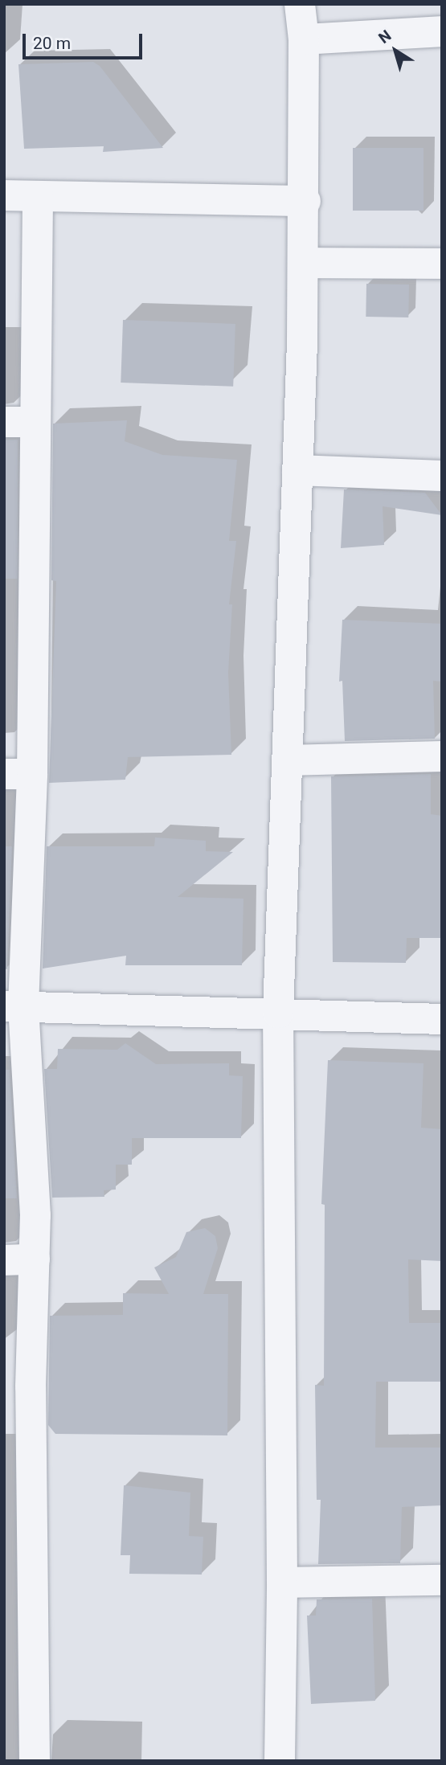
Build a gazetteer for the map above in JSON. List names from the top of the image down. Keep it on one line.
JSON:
{"scale_bar":"20 m","north":"top left"}
